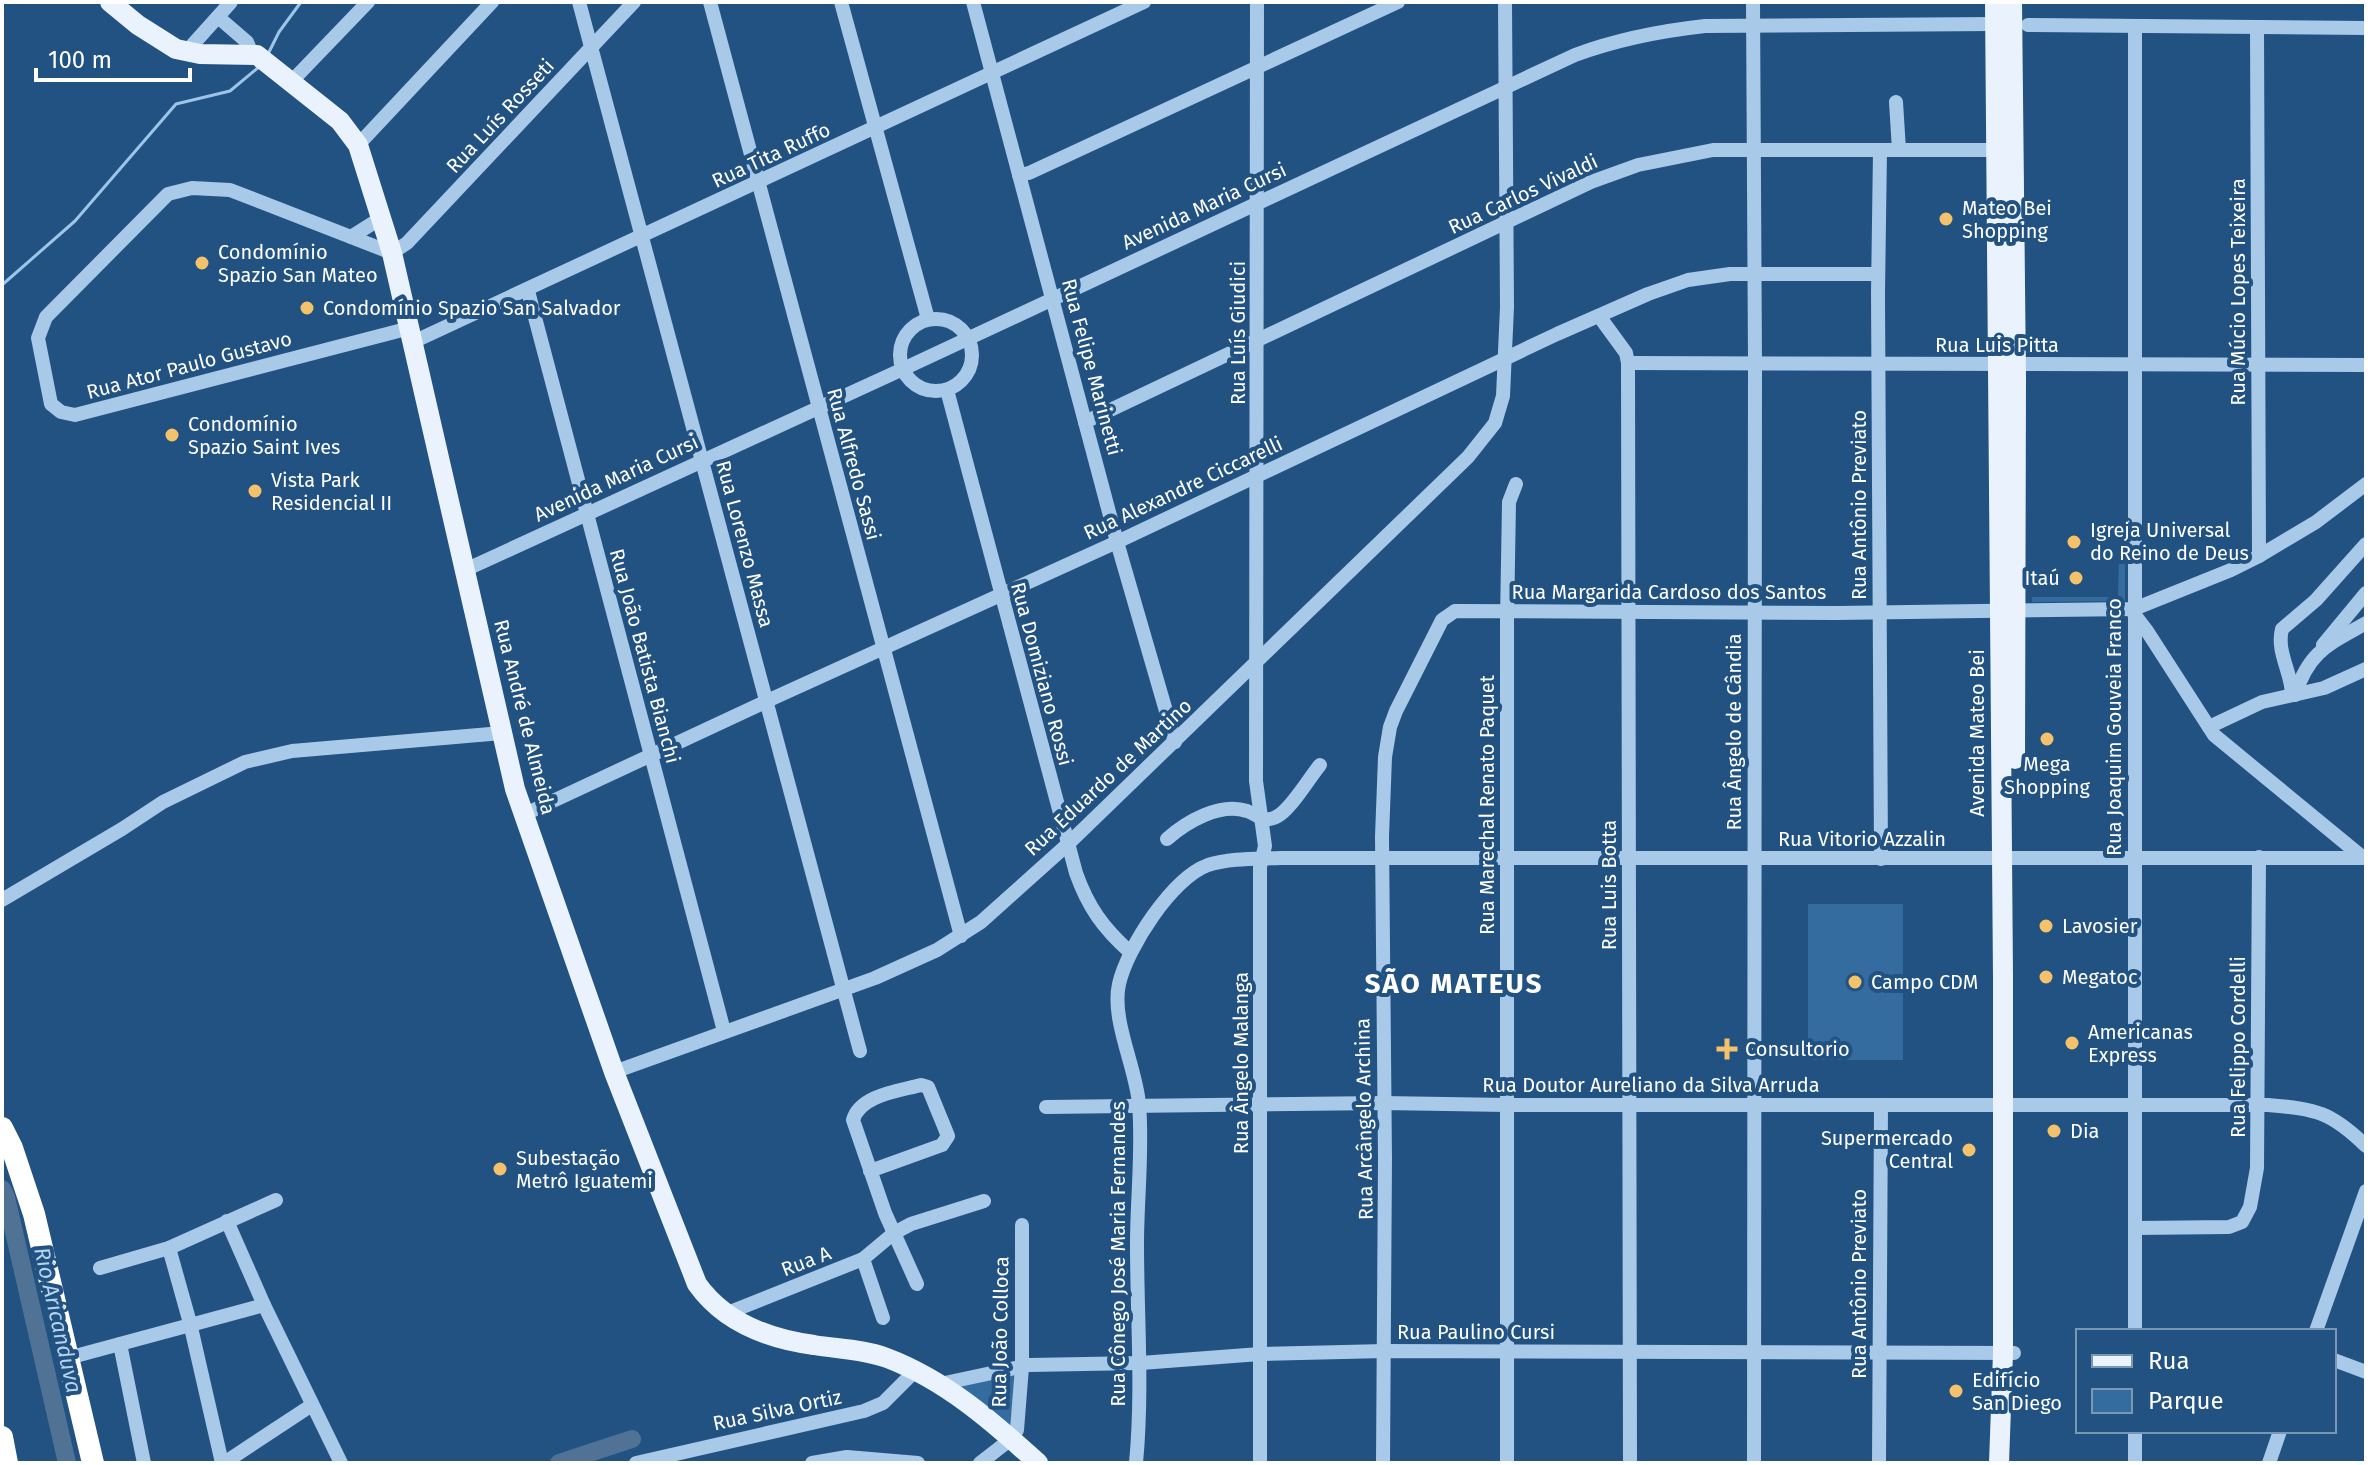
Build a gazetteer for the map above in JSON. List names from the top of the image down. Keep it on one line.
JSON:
{"streets":{"main road":["Rua André de Almeida","Avenida Mateo Bei"],"street":["Rua Luís Rosseti","Rua Tita Ruffo","Rua Carlos Vivaldi","Avenida Maria Cursi","Rua Múcio Lopes Teixeira","Rua Luís Giudici","Rua Luis Pitta","Rua Ator Paulo Gustavo","Rua Felipe Marinetti","Rua Alfredo Sassi","Rua Alexandre Ciccarelli","Rua Antônio Previato","Rua Lorenzo Massa","Rua Margarida Cardoso dos Santos","Rua João Batista Bianchi","Rua Domiziano Rossi","Rua Joaquim Gouveia Franco","Rua Ângelo de Cândia","Rua Eduardo de Martino","Rua Marechal Renato Paquet","Rua Vitorio Azzalin","Rua Luis Botta","Rua Felippo Cordelli","Rua Ângelo Malanga","Rua Doutor Aureliano da Silva Arruda","Rua Arcângelo Archina","Rua Cônego José Maria Fernandes","Rua A","Rua João Colloca","Rua Paulino Cursi","Rua Silva Ortiz"]},"crossings":[["Rua Luís Rosseti","Rua Ator Paulo Gustavo"],["Rua Luís Rosseti","Rua Lorenzo Massa"],["Rua Luís Rosseti","Rua André de Almeida"],["Rua Tita Ruffo","Rua Ator Paulo Gustavo"],["Rua Tita Ruffo","Rua Felipe Marinetti"],["Rua Tita Ruffo","Rua Alfredo Sassi"],["Rua Tita Ruffo","Rua Lorenzo Massa"],["Rua Tita Ruffo","Rua João Batista Bianchi"],["Rua Tita Ruffo","Rua André de Almeida"],["Rua Carlos Vivaldi","Rua Luís Giudici"],["Rua Carlos Vivaldi","Rua Felipe Marinetti"],["Rua Carlos Vivaldi","Rua Antônio Previato"],["Rua Carlos Vivaldi","Rua Ângelo de Cândia"],["Rua Carlos Vivaldi","Avenida Mateo Bei"],["Rua Carlos Vivaldi","Rua Eduardo de Martino"],["Avenida Maria Cursi","Rua Luís Giudici"],["Avenida Maria Cursi","Rua Felipe Marinetti"],["Avenida Maria Cursi","Rua Alfredo Sassi"],["Avenida Maria Cursi","Rua Lorenzo Massa"],["Avenida Maria Cursi","Rua João Batista Bianchi"],["Avenida Maria Cursi","Rua André de Almeida"],["Avenida Maria Cursi","Rua Ângelo de Cândia"],["Avenida Maria Cursi","Avenida Mateo Bei"],["Avenida Maria Cursi","Rua Eduardo de Martino"],["Rua Múcio Lopes Teixeira","Rua Luis Pitta"],["Rua Luís Giudici","Rua Alexandre Ciccarelli"],["Rua Luís Giudici","Rua Eduardo de Martino"],["Rua Luís Giudici","Rua Ângelo Malanga"],["Rua Luis Pitta","Rua Antônio Previato"],["Rua Luis Pitta","Rua Joaquim Gouveia Franco"],["Rua Luis Pitta","Rua Ângelo de Cândia"],["Rua Luis Pitta","Avenida Mateo Bei"],["Rua Luis Pitta","Rua Luis Botta"],["Rua Ator Paulo Gustavo","Rua André de Almeida"],["Rua Felipe Marinetti","Rua Alexandre Ciccarelli"],["Rua Felipe Marinetti","Rua Eduardo de Martino"],["Rua Alfredo Sassi","Rua Alexandre Ciccarelli"],["Rua Alfredo Sassi","Rua Eduardo de Martino"],["Rua Alexandre Ciccarelli","Rua Antônio Previato"],["Rua Alexandre Ciccarelli","Rua Lorenzo Massa"],["Rua Alexandre Ciccarelli","Rua João Batista Bianchi"],["Rua Alexandre Ciccarelli","Rua Domiziano Rossi"],["Rua Alexandre Ciccarelli","Rua André de Almeida"],["Rua Alexandre Ciccarelli","Rua Ângelo de Cândia"],["Rua Alexandre Ciccarelli","Rua Eduardo de Martino"],["Rua Alexandre Ciccarelli","Rua Luis Botta"],["Rua Antônio Previato","Rua Margarida Cardoso dos Santos"],["Rua Antônio Previato","Rua Vitorio Azzalin"],["Rua Antônio Previato","Rua Doutor Aureliano da Silva Arruda"],["Rua Antônio Previato","Rua Paulino Cursi"],["Rua Lorenzo Massa","Rua Eduardo de Martino"],["Rua Margarida Cardoso dos Santos","Rua Joaquim Gouveia Franco"],["Rua Margarida Cardoso dos Santos","Rua Ângelo de Cândia"],["Rua Margarida Cardoso dos Santos","Avenida Mateo Bei"],["Rua Margarida Cardoso dos Santos","Rua Marechal Renato Paquet"],["Rua Margarida Cardoso dos Santos","Rua Luis Botta"],["Rua Margarida Cardoso dos Santos","Rua Arcângelo Archina"],["Rua João Batista Bianchi","Rua Eduardo de Martino"],["Rua Domiziano Rossi","Rua Eduardo de Martino"],["Rua Domiziano Rossi","Rua Cônego José Maria Fernandes"],["Rua André de Almeida","Rua Eduardo de Martino"],["Rua André de Almeida","Rua A"],["Rua André de Almeida","Rua João Colloca"],["Rua André de Almeida","Rua Paulino Cursi"],["Rua André de Almeida","Rua Silva Ortiz"],["Rua Joaquim Gouveia Franco","Rua Vitorio Azzalin"],["Rua Joaquim Gouveia Franco","Rua Felippo Cordelli"],["Rua Joaquim Gouveia Franco","Rua Doutor Aureliano da Silva Arruda"],["Rua Ângelo de Cândia","Rua Vitorio Azzalin"],["Rua Ângelo de Cândia","Rua Doutor Aureliano da Silva Arruda"],["Rua Ângelo de Cândia","Rua Paulino Cursi"],["Avenida Mateo Bei","Rua Vitorio Azzalin"],["Avenida Mateo Bei","Rua Doutor Aureliano da Silva Arruda"],["Avenida Mateo Bei","Rua Paulino Cursi"],["Rua Eduardo de Martino","Rua Ângelo Malanga"],["Rua Marechal Renato Paquet","Rua Vitorio Azzalin"],["Rua Marechal Renato Paquet","Rua Doutor Aureliano da Silva Arruda"],["Rua Marechal Renato Paquet","Rua Paulino Cursi"],["Rua Vitorio Azzalin","Rua Luis Botta"],["Rua Vitorio Azzalin","Rua Felippo Cordelli"],["Rua Vitorio Azzalin","Rua Ângelo Malanga"],["Rua Vitorio Azzalin","Rua Arcângelo Archina"],["Rua Vitorio Azzalin","Rua Cônego José Maria Fernandes"],["Rua Luis Botta","Rua Doutor Aureliano da Silva Arruda"],["Rua Luis Botta","Rua Paulino Cursi"],["Rua Felippo Cordelli","Rua Doutor Aureliano da Silva Arruda"],["Rua Ângelo Malanga","Rua Doutor Aureliano da Silva Arruda"],["Rua Ângelo Malanga","Rua Cônego José Maria Fernandes"],["Rua Ângelo Malanga","Rua Paulino Cursi"],["Rua Doutor Aureliano da Silva Arruda","Rua Arcângelo Archina"],["Rua Doutor Aureliano da Silva Arruda","Rua Cônego José Maria Fernandes"],["Rua Arcângelo Archina","Rua Paulino Cursi"],["Rua Cônego José Maria Fernandes","Rua Paulino Cursi"],["Rua João Colloca","Rua Paulino Cursi"]],"districts":["SÃO MATEUS"],"water":["Rio Aricanduva"],"places":{"other":["Mateo Bei Shopping","Condomínio Spazio San Mateo","Condomínio Spazio San Salvador","Condomínio Spazio Saint Ives","Vista Park Residencial II","Igreja Universal do Reino de Deus","Itaú","Mega Shopping","Lavosier","Megatoc","Campo CDM","Americanas Express","Dia","Supermercado Central","Subestação Metrô Iguatemi","Edifício San Diego"],"health":["Consultorio"]},"legend":["Rua","Parque"],"scale_bar":"100 m"}
